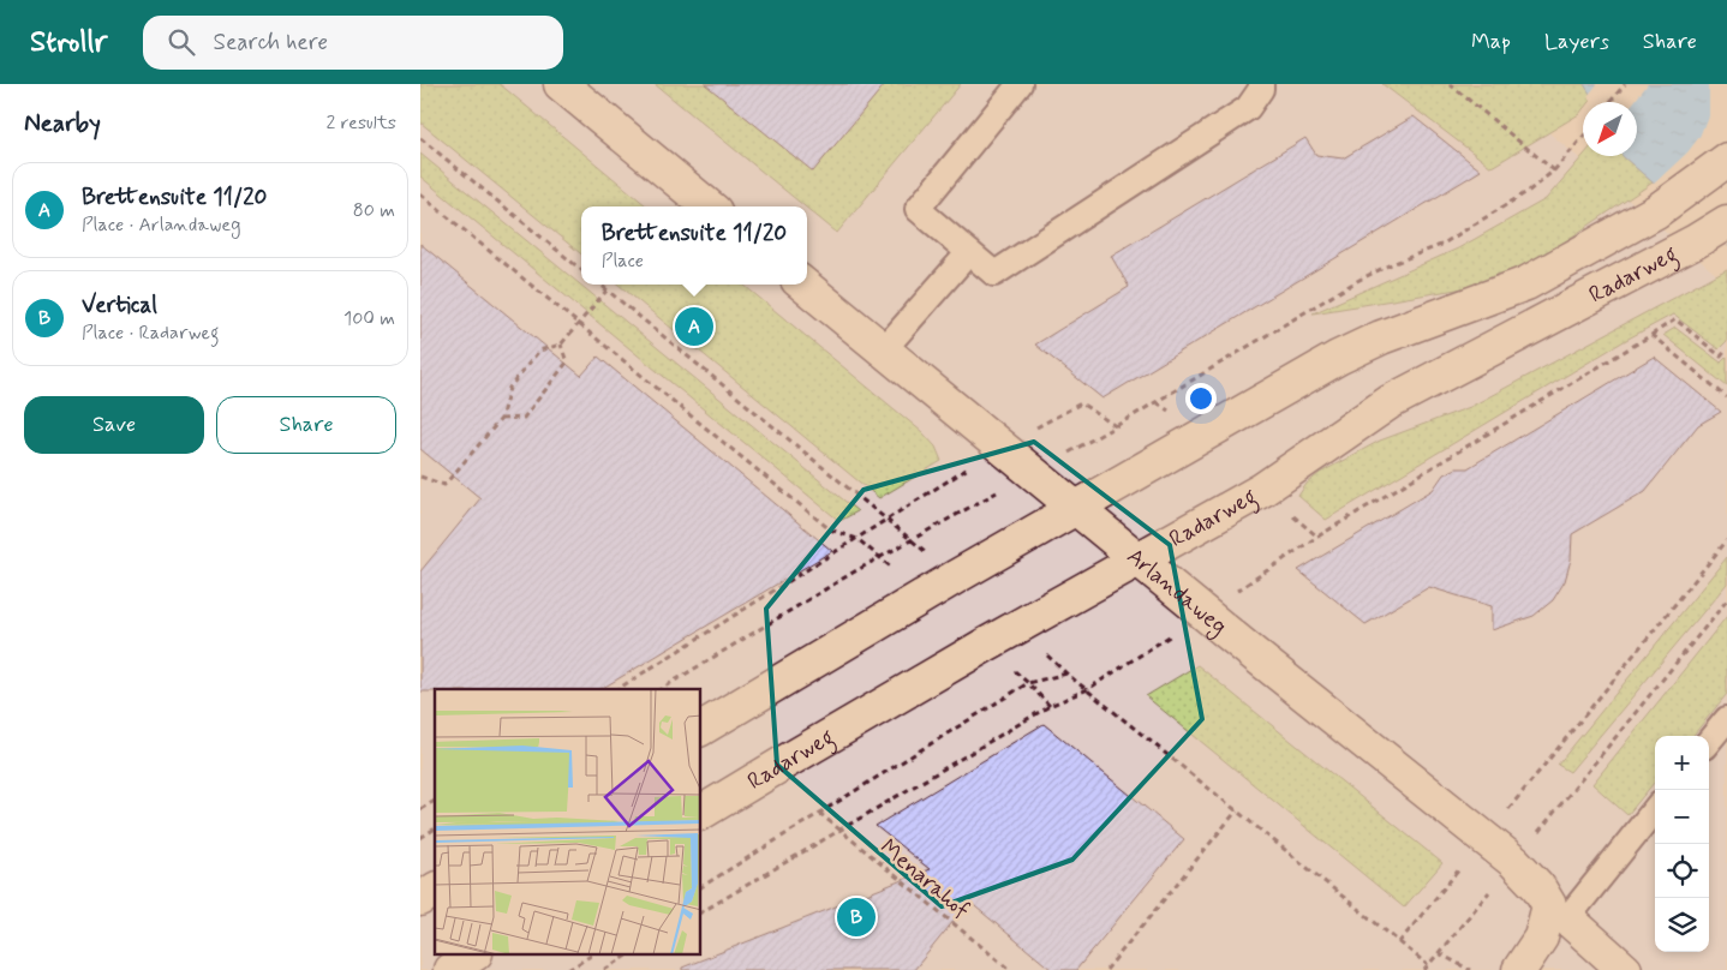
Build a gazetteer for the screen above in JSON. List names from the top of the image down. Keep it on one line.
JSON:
{"streets":{"street":["Radarweg","Arlandaweg"],"path":["Menarahof"]},"crossings":[["Radarweg","Arlandaweg"]],"north":"bottom left","page":{"header":"Strollr","search":"Search here","nav":["Map","Layers","Share"],"heading":["Nearby","2 results"],"list":[{"mark":"A","name":"Brettensuite 11/20","note":"Place · Arlandaweg","value":"80 m"},{"mark":"B","name":"Vertical","note":"Place · Radarweg","value":"100 m"}],"popup":["Brettensuite 11/20","Place"],"pins":["A","B"],"buttons":["Save","Share"],"map_buttons":["+","−"]}}
